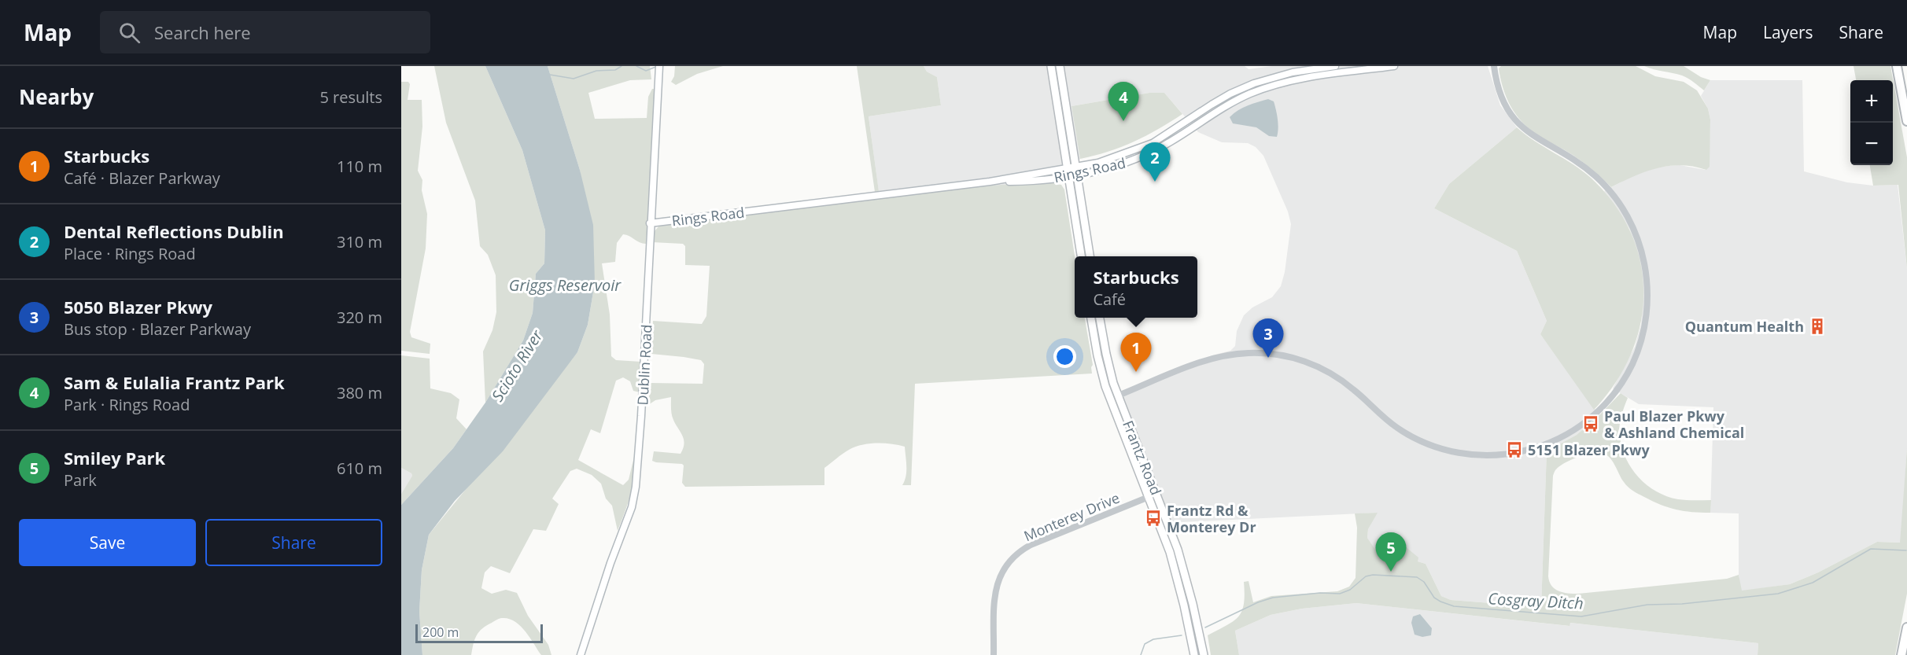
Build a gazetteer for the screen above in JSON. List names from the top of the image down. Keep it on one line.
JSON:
{"streets":{"main road":["Rings Road","Dublin Road","Frantz Road"],"street":["Monterey Drive"]},"crossings":[["Rings Road","Dublin Road"],["Frantz Road","Monterey Drive"]],"water":["Griggs Reservoir","Scioto River","Cosgray Ditch"],"places":{"building":["Quantum Health"],"bus stop":["Paul Blazer Pkwy & Ashland Chemical","5151 Blazer Pkwy","Frantz Rd & Monterey Dr"]},"scale_bar":"200 m","page":{"header":"Map","search":"Search here","nav":["Map","Layers","Share"],"heading":["Nearby","5 results"],"map_buttons":["+","−"],"pins":["4","2","3","1","5"],"list":[{"mark":"1","name":"Starbucks","note":"Café · Blazer Parkway","value":"110 m"},{"mark":"2","name":"Dental Reflections Dublin","note":"Place · Rings Road","value":"310 m"},{"mark":"3","name":"5050 Blazer Pkwy","note":"Bus stop · Blazer Parkway","value":"320 m"},{"mark":"4","name":"Sam & Eulalia Frantz Park","note":"Park · Rings Road","value":"380 m"},{"mark":"5","name":"Smiley Park","note":"Park","value":"610 m"}],"popup":["Starbucks","Café"],"buttons":["Save","Share"],"scale":"200 m"}}
